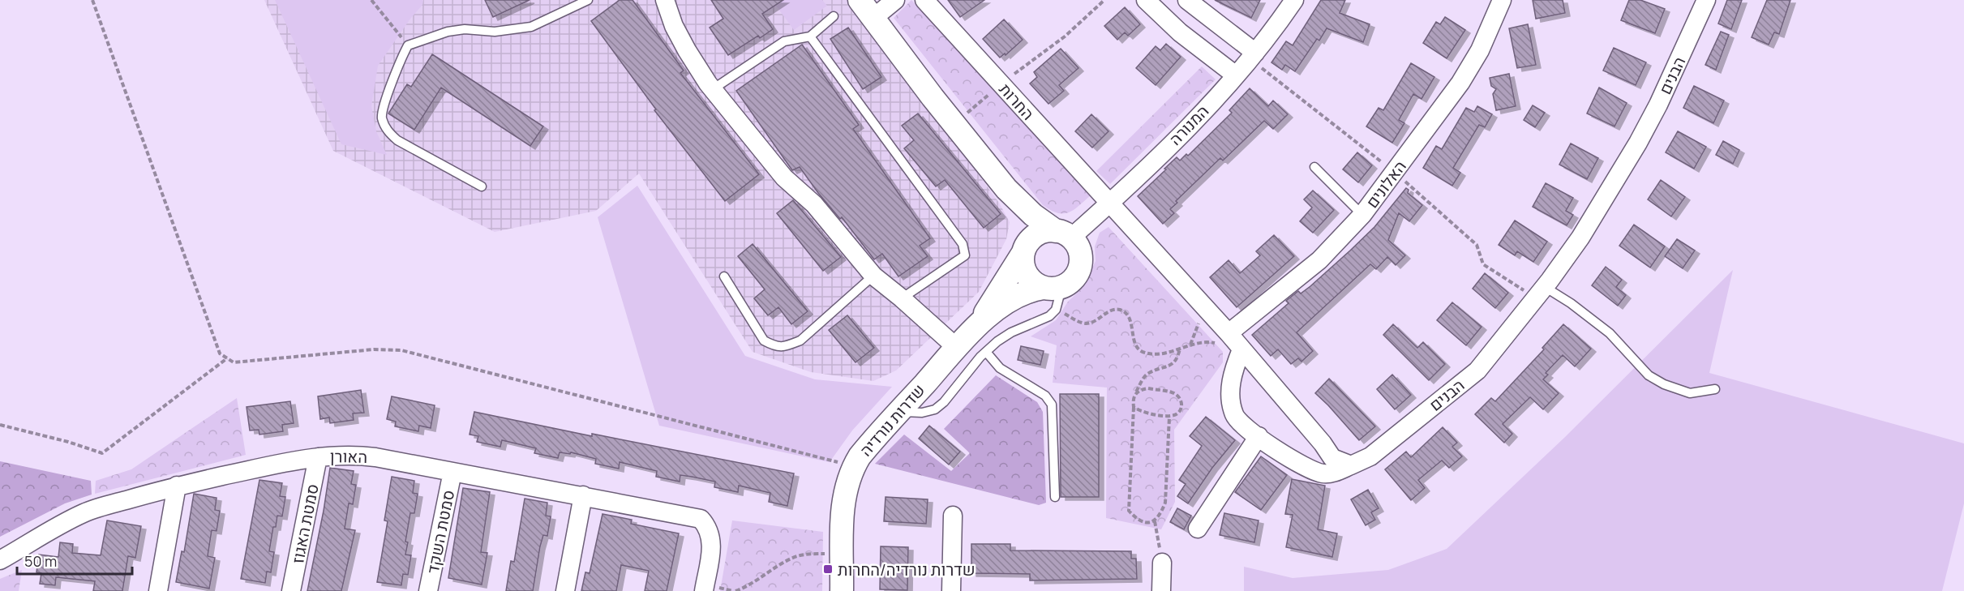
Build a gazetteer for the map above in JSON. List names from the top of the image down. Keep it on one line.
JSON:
{"streets":{"street":["הבנים","החרות","המנורה","האלונים","שדרות נורדיה","האורן","סמטת האגוז","סמטת השקד"]},"crossings":[["החרות","המנורה"],["המנורה","שדרות נורדיה"],["האורן","סמטת האגוז"],["האורן","סמטת השקד"]],"places":{"transit":["שדרות נורדיה/החרות"]},"scale_bar":"50 m"}
